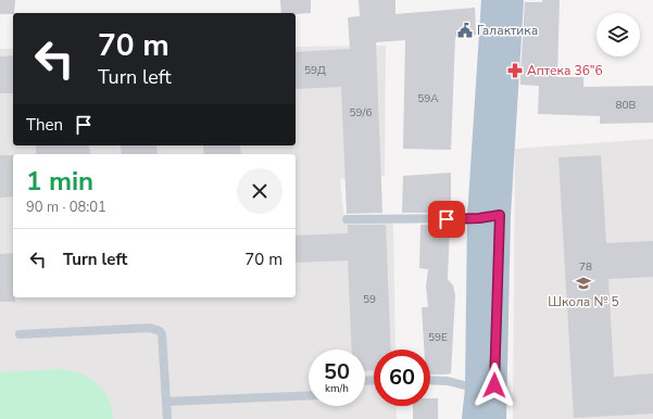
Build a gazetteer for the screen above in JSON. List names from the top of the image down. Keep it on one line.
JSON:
{"places":{"public building":["Галактика"],"pharmacy":["Аптека 36\"6"],"school or university":["Школа № 5"]},"house_numbers":["59Д","59А","80В","59/6","78","59","59Е"],"page":{"turn":["70 m","Turn left"],"then":"Then","heading":["1 min","90 m · 08:01"],"list":[{"name":"Turn left","value":"70 m"}],"speed":"50 km/h","limit":"60"}}
